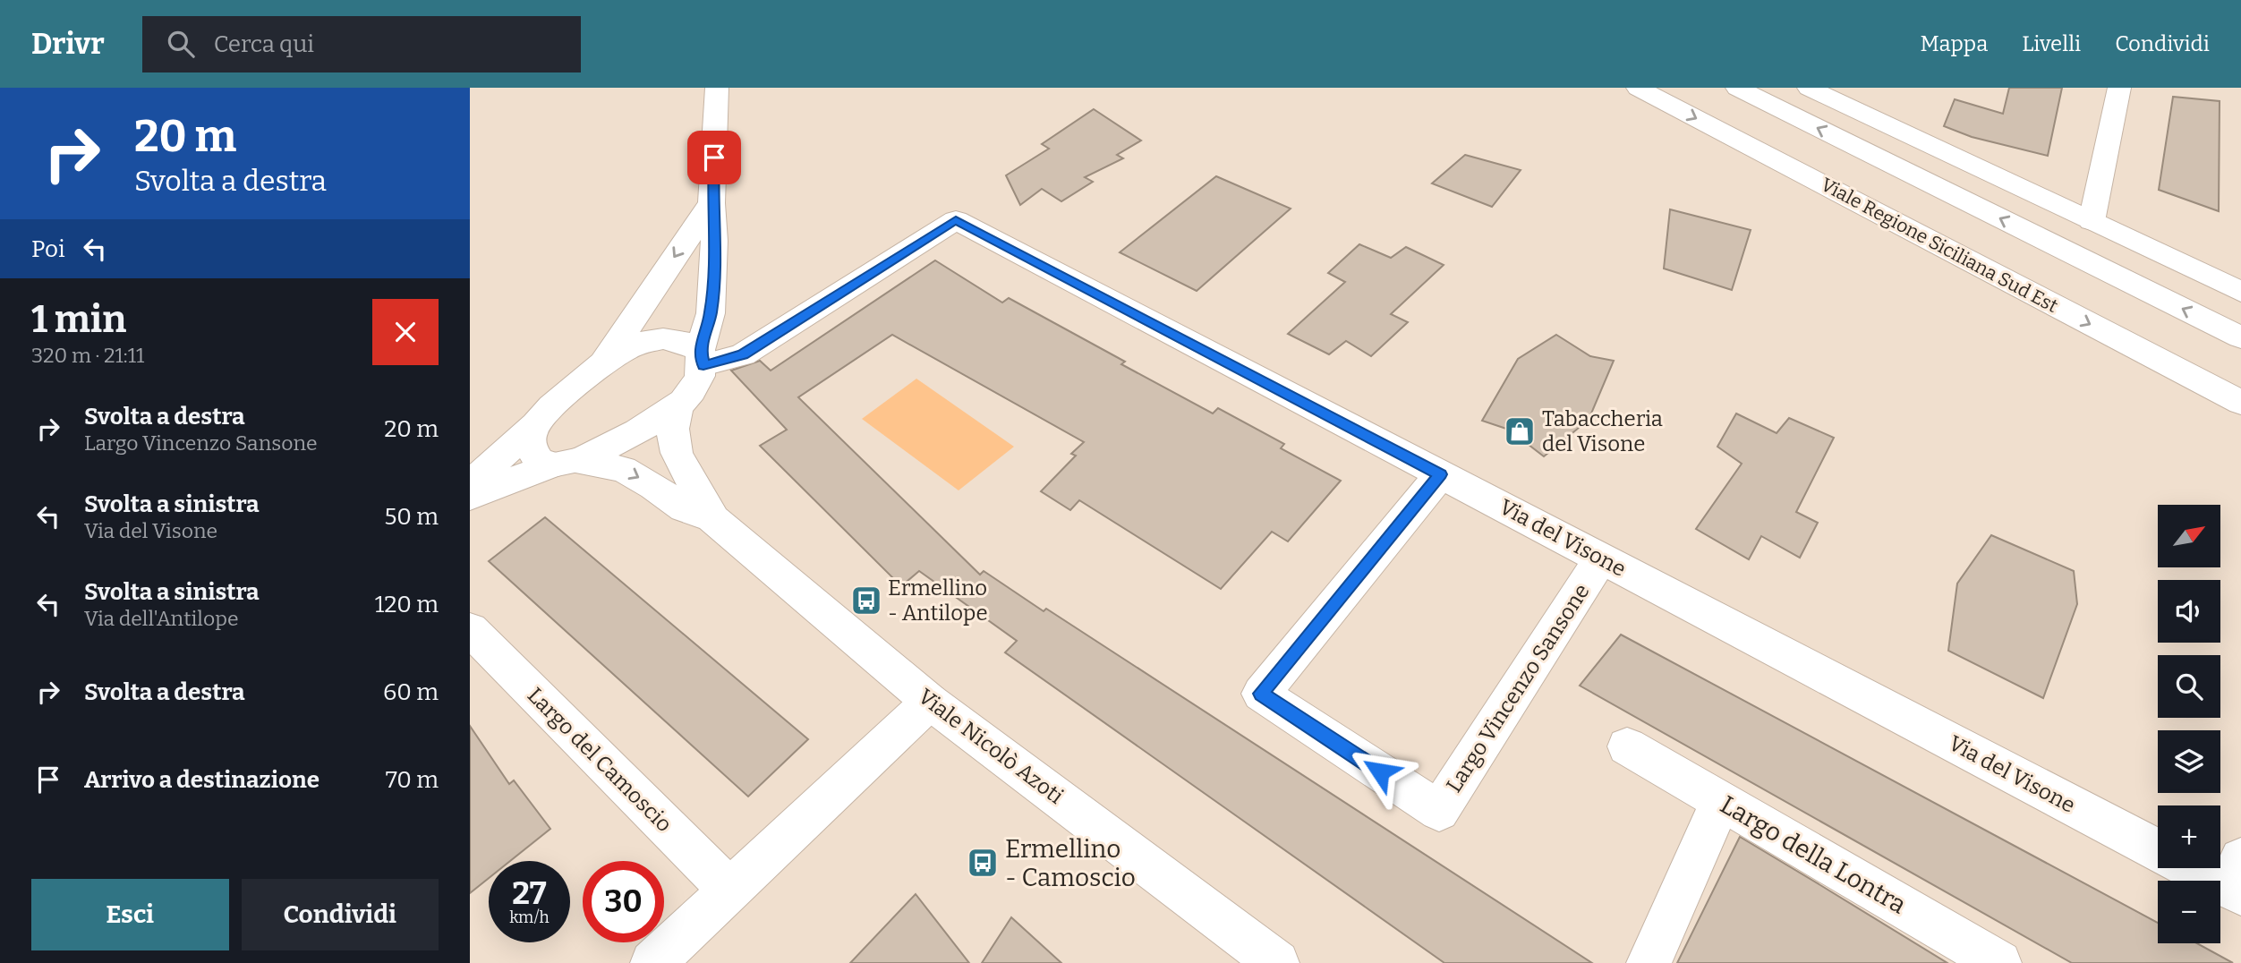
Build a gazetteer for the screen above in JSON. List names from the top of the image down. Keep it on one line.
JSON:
{"streets":{"street":["Viale Regione Siciliana Sud Est","Via del Visone","Largo Vincenzo Sansone","Viale Nicolò Azoti","Largo del Camoscio","Largo della Lontra"]},"crossings":[["Via del Visone","Largo Vincenzo Sansone"]],"places":{"shop":["Tabaccheria del Visone"],"bus stop":["Ermellino - Antilope","Ermellino - Camoscio"]},"north":"top right","page":{"header":"Drivr","search":"Cerca qui","nav":["Mappa","Livelli","Condividi"],"turn":["20 m","Svolta a destra"],"then":"Poi","heading":["1 min","320 m · 21:11"],"list":[{"name":"Svolta a destra","note":"Largo Vincenzo Sansone","value":"20 m"},{"name":"Svolta a sinistra","note":"Via del Visone","value":"50 m"},{"name":"Svolta a sinistra","note":"Via dell'Antilope","value":"120 m"},{"name":"Svolta a destra","value":"60 m"},{"name":"Arrivo a destinazione","value":"70 m"}],"map_buttons":["+","−"],"speed":"27 km/h","limit":"30","buttons":["Esci","Condividi"]}}
